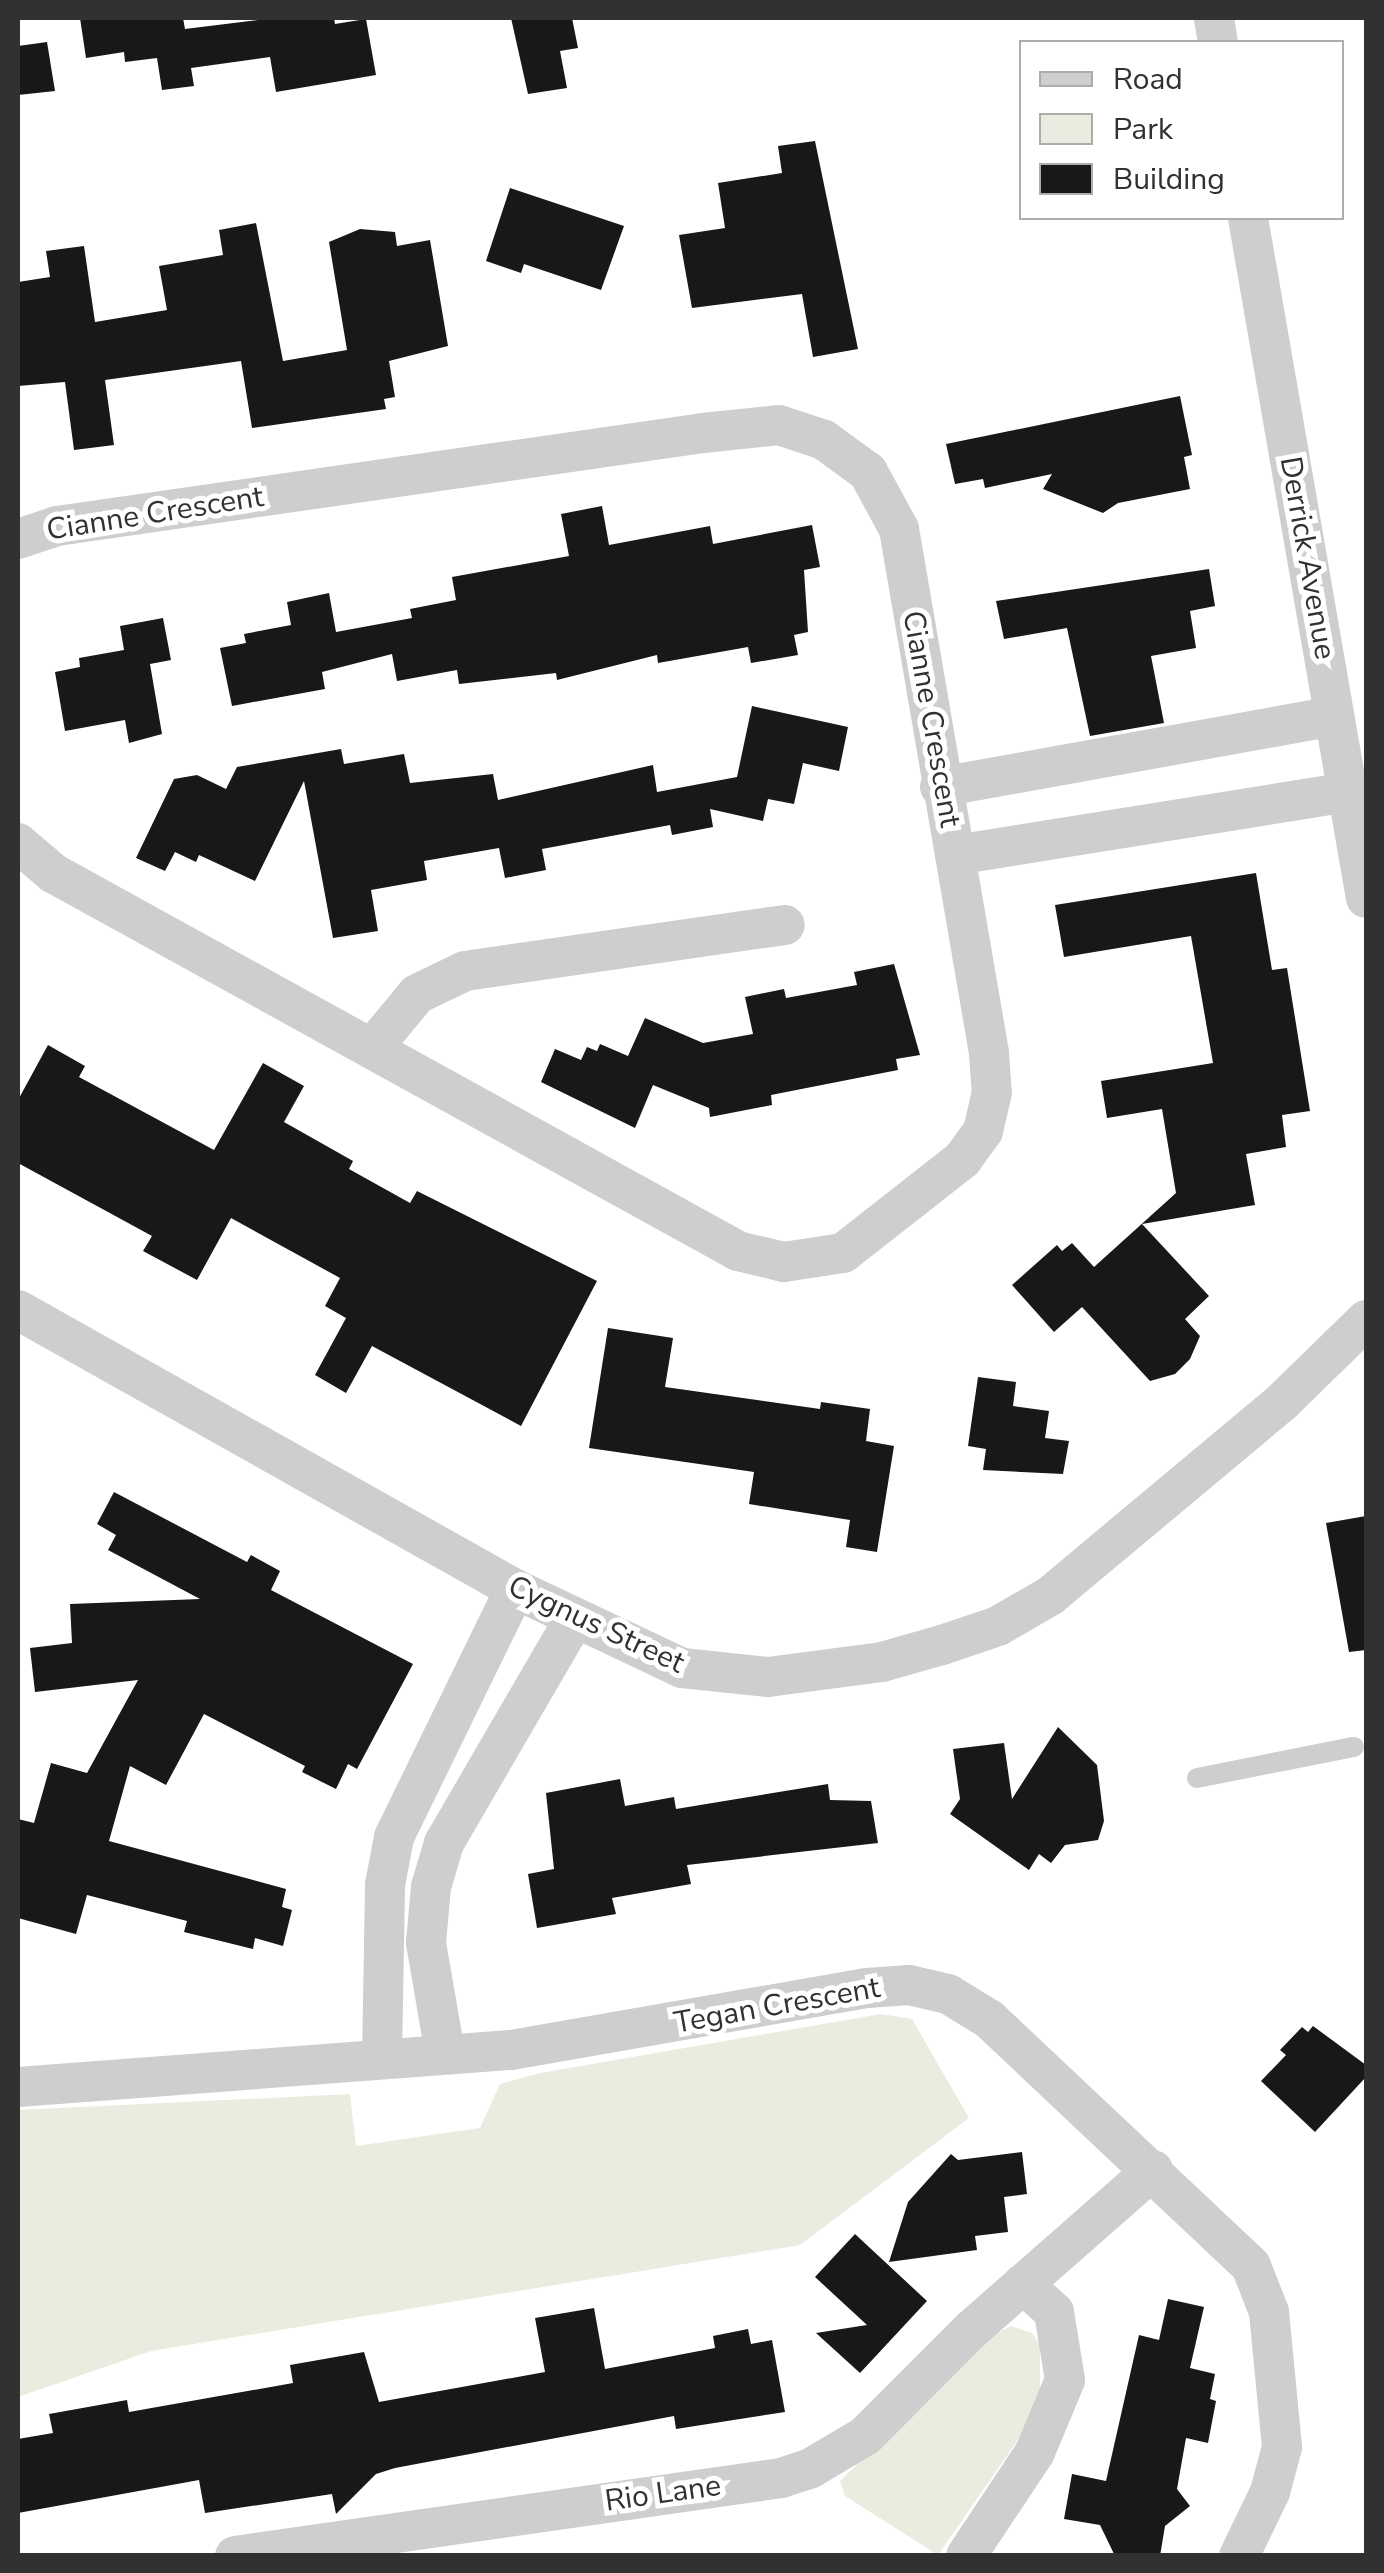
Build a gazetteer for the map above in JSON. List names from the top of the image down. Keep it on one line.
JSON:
{"streets":{"street":["Cianne Crescent","Derrick Avenue","Cygnus Street","Tegan Crescent","Rio Lane"]},"crossings":[["Tegan Crescent","Rio Lane"]],"legend":["Road","Park","Building"]}
